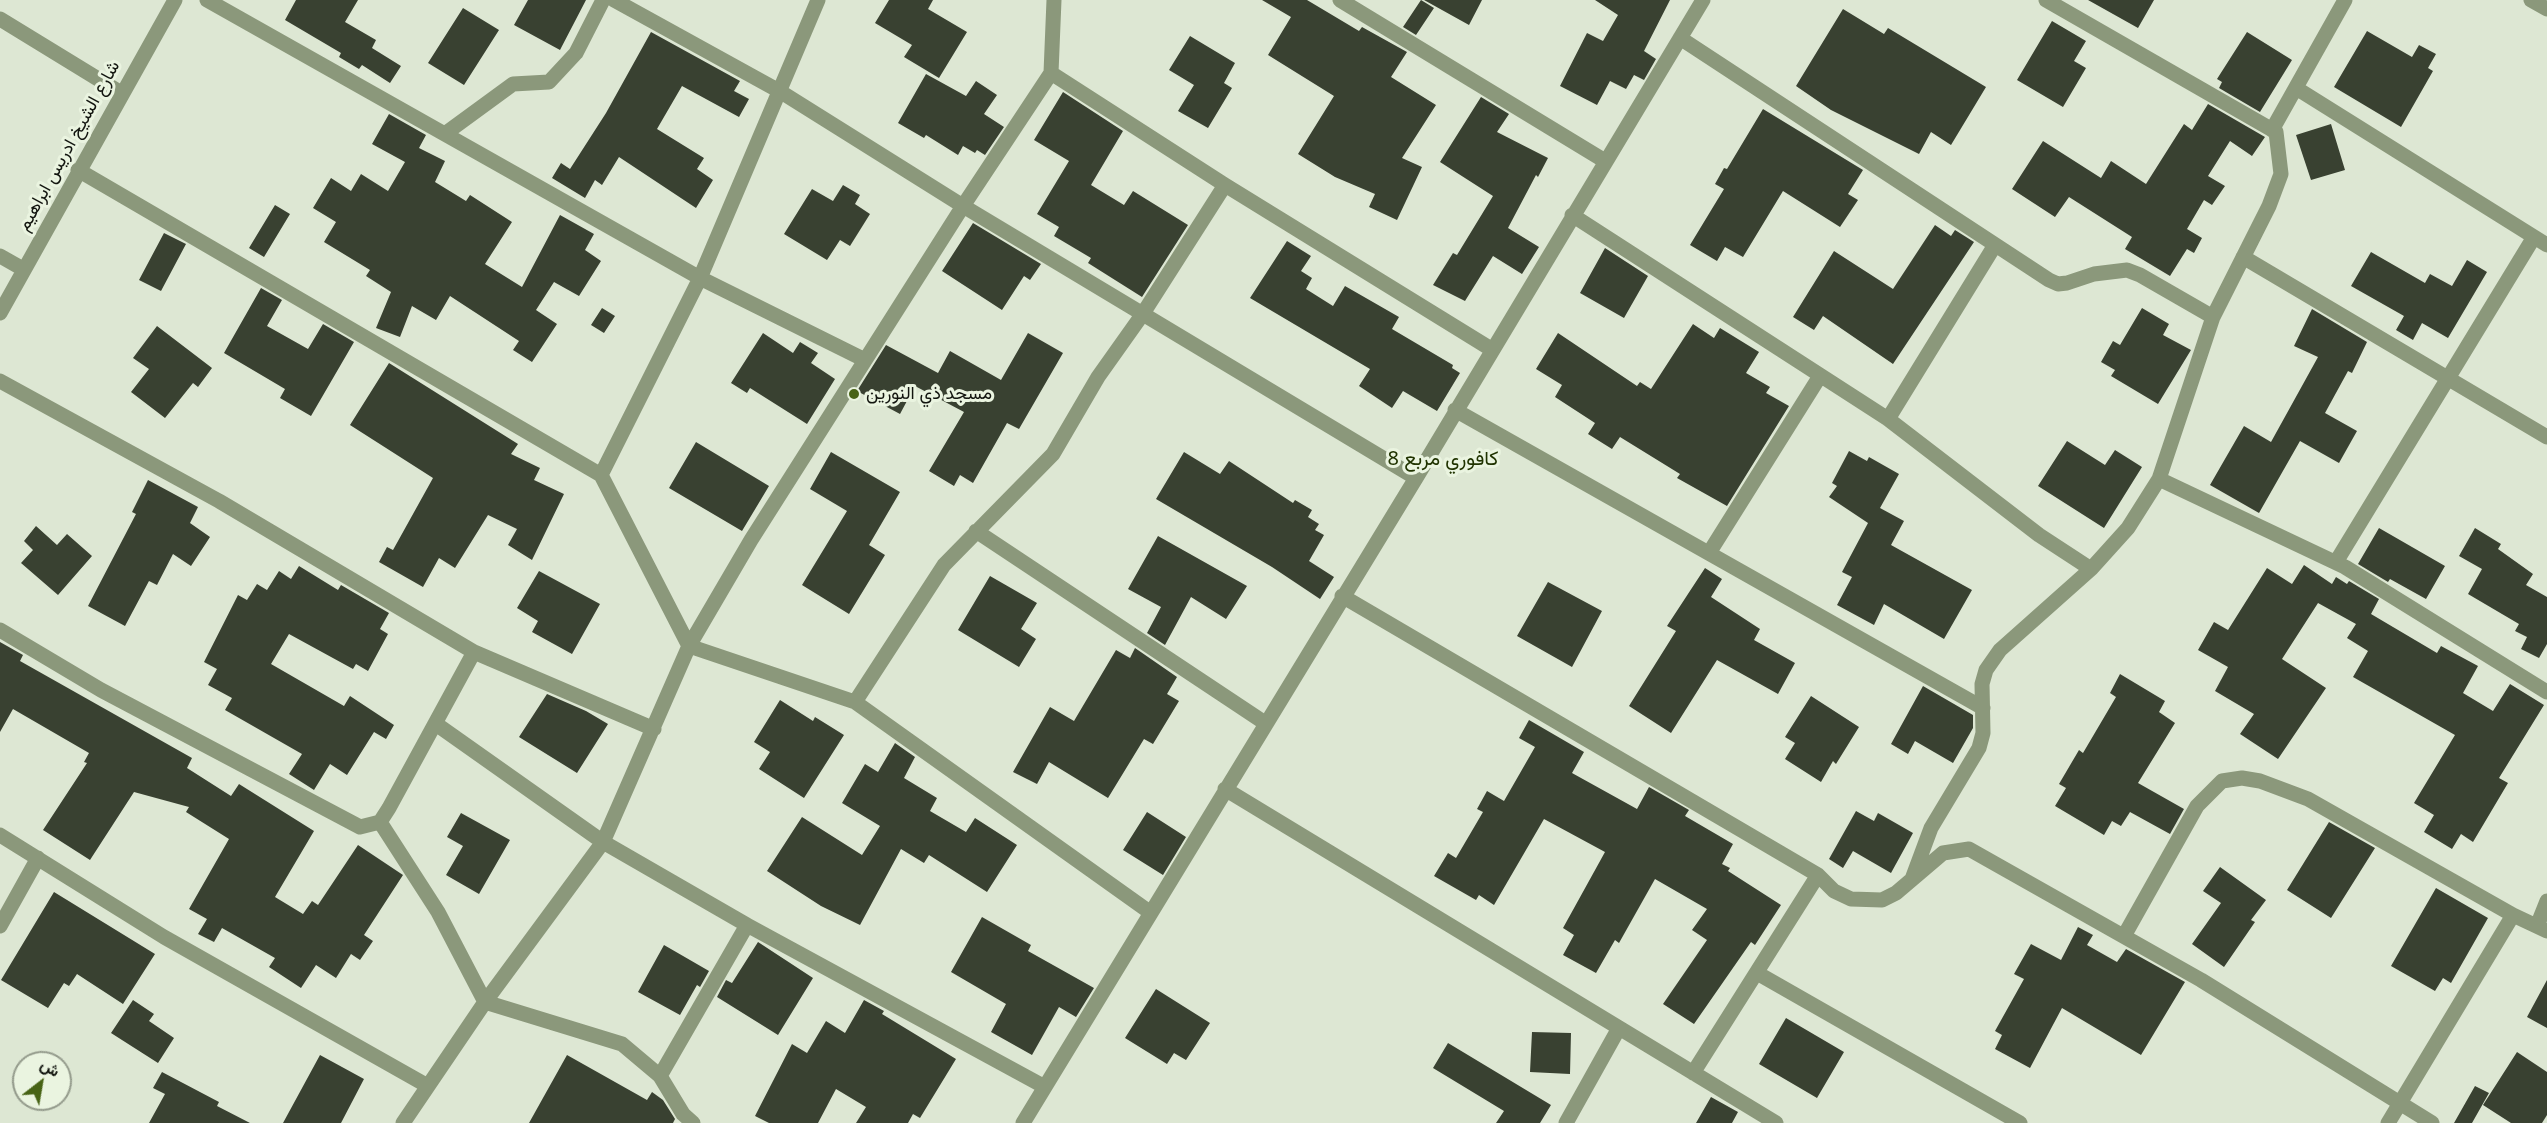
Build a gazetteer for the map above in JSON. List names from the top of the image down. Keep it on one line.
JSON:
{"streets":{"street":["شارع الشيخ ادريس ابراهيم"]},"districts":["كافوري مربع 8"],"places":["مسجد ذي النورين"],"north":"top right"}
